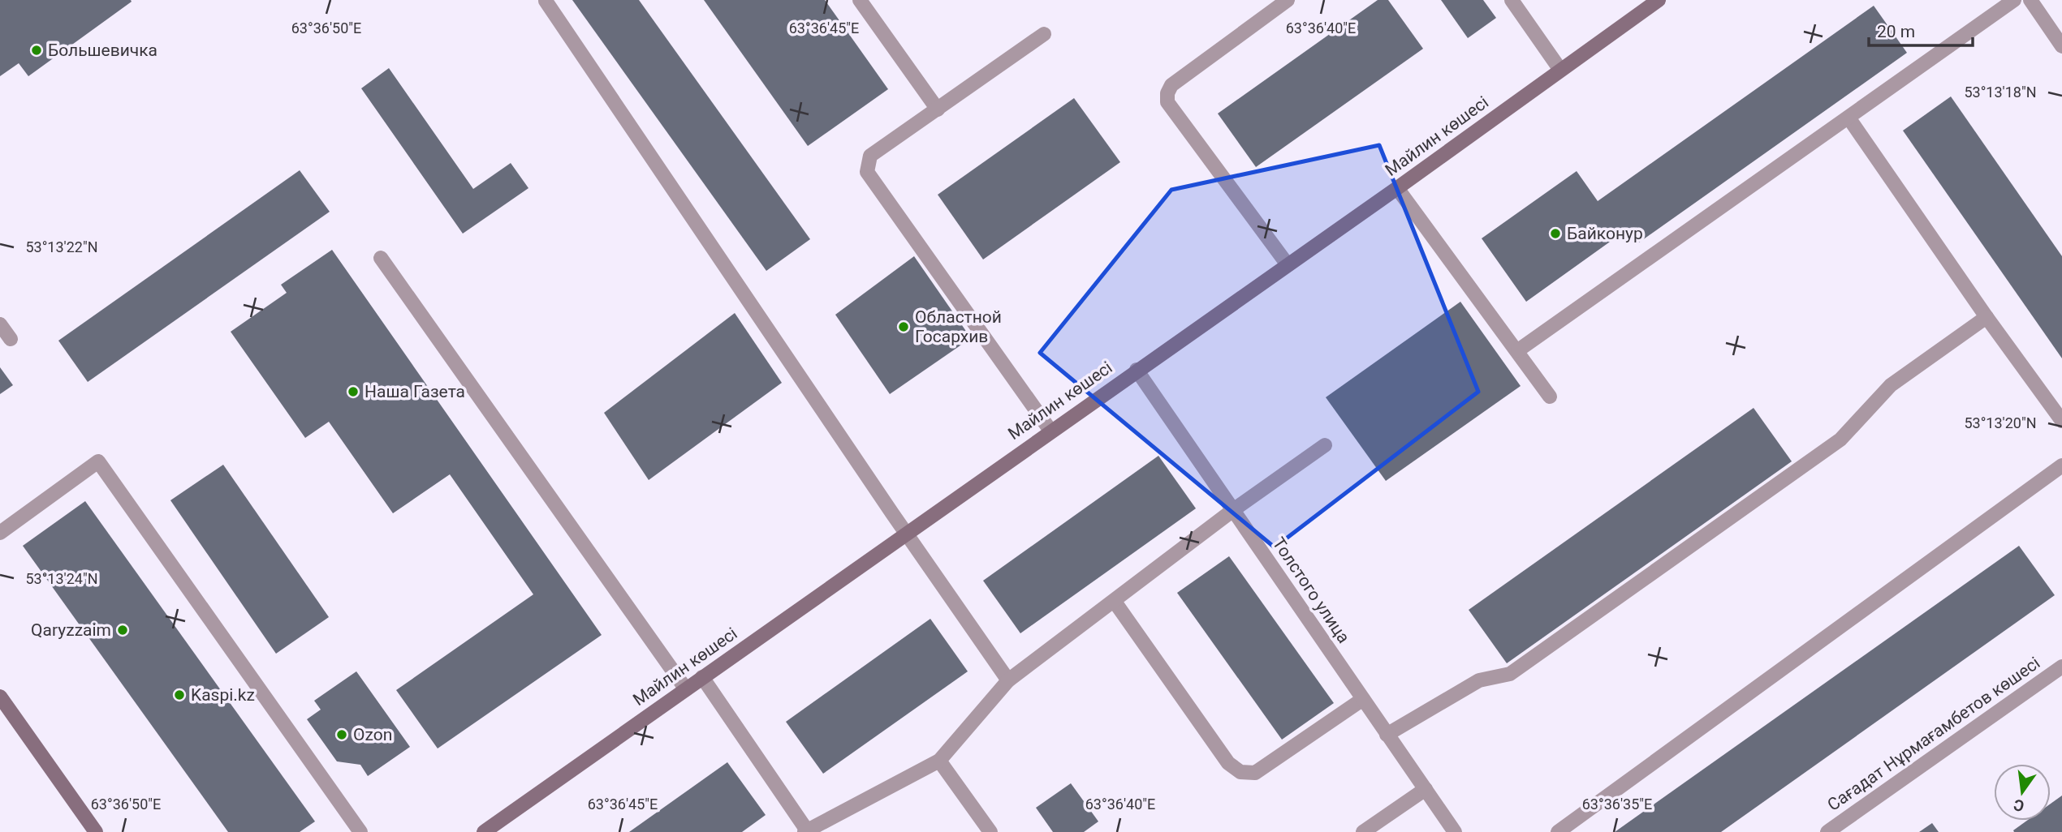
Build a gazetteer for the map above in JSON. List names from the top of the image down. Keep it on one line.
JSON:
{"streets":{"main road":["Майлин көшесі"],"street":["Толстого улица","Сағадат Нұрмағамбетов көшесі"]},"crossings":[["Майлин көшесі","Толстого улица"]],"places":["Большевичка","Байконур","Областной Госархив","Наша Газета","Qaryzzaim","Kaspi.kz","Ozon"],"scale_bar":"20 m","north":"bottom","coordinates":["63°36'50\"E","63°36'45\"E","63°36'40\"E","53°13'18\"N","53°13'22\"N","53°13'20\"N","53°13'24\"N","63°36'35\"E"]}
